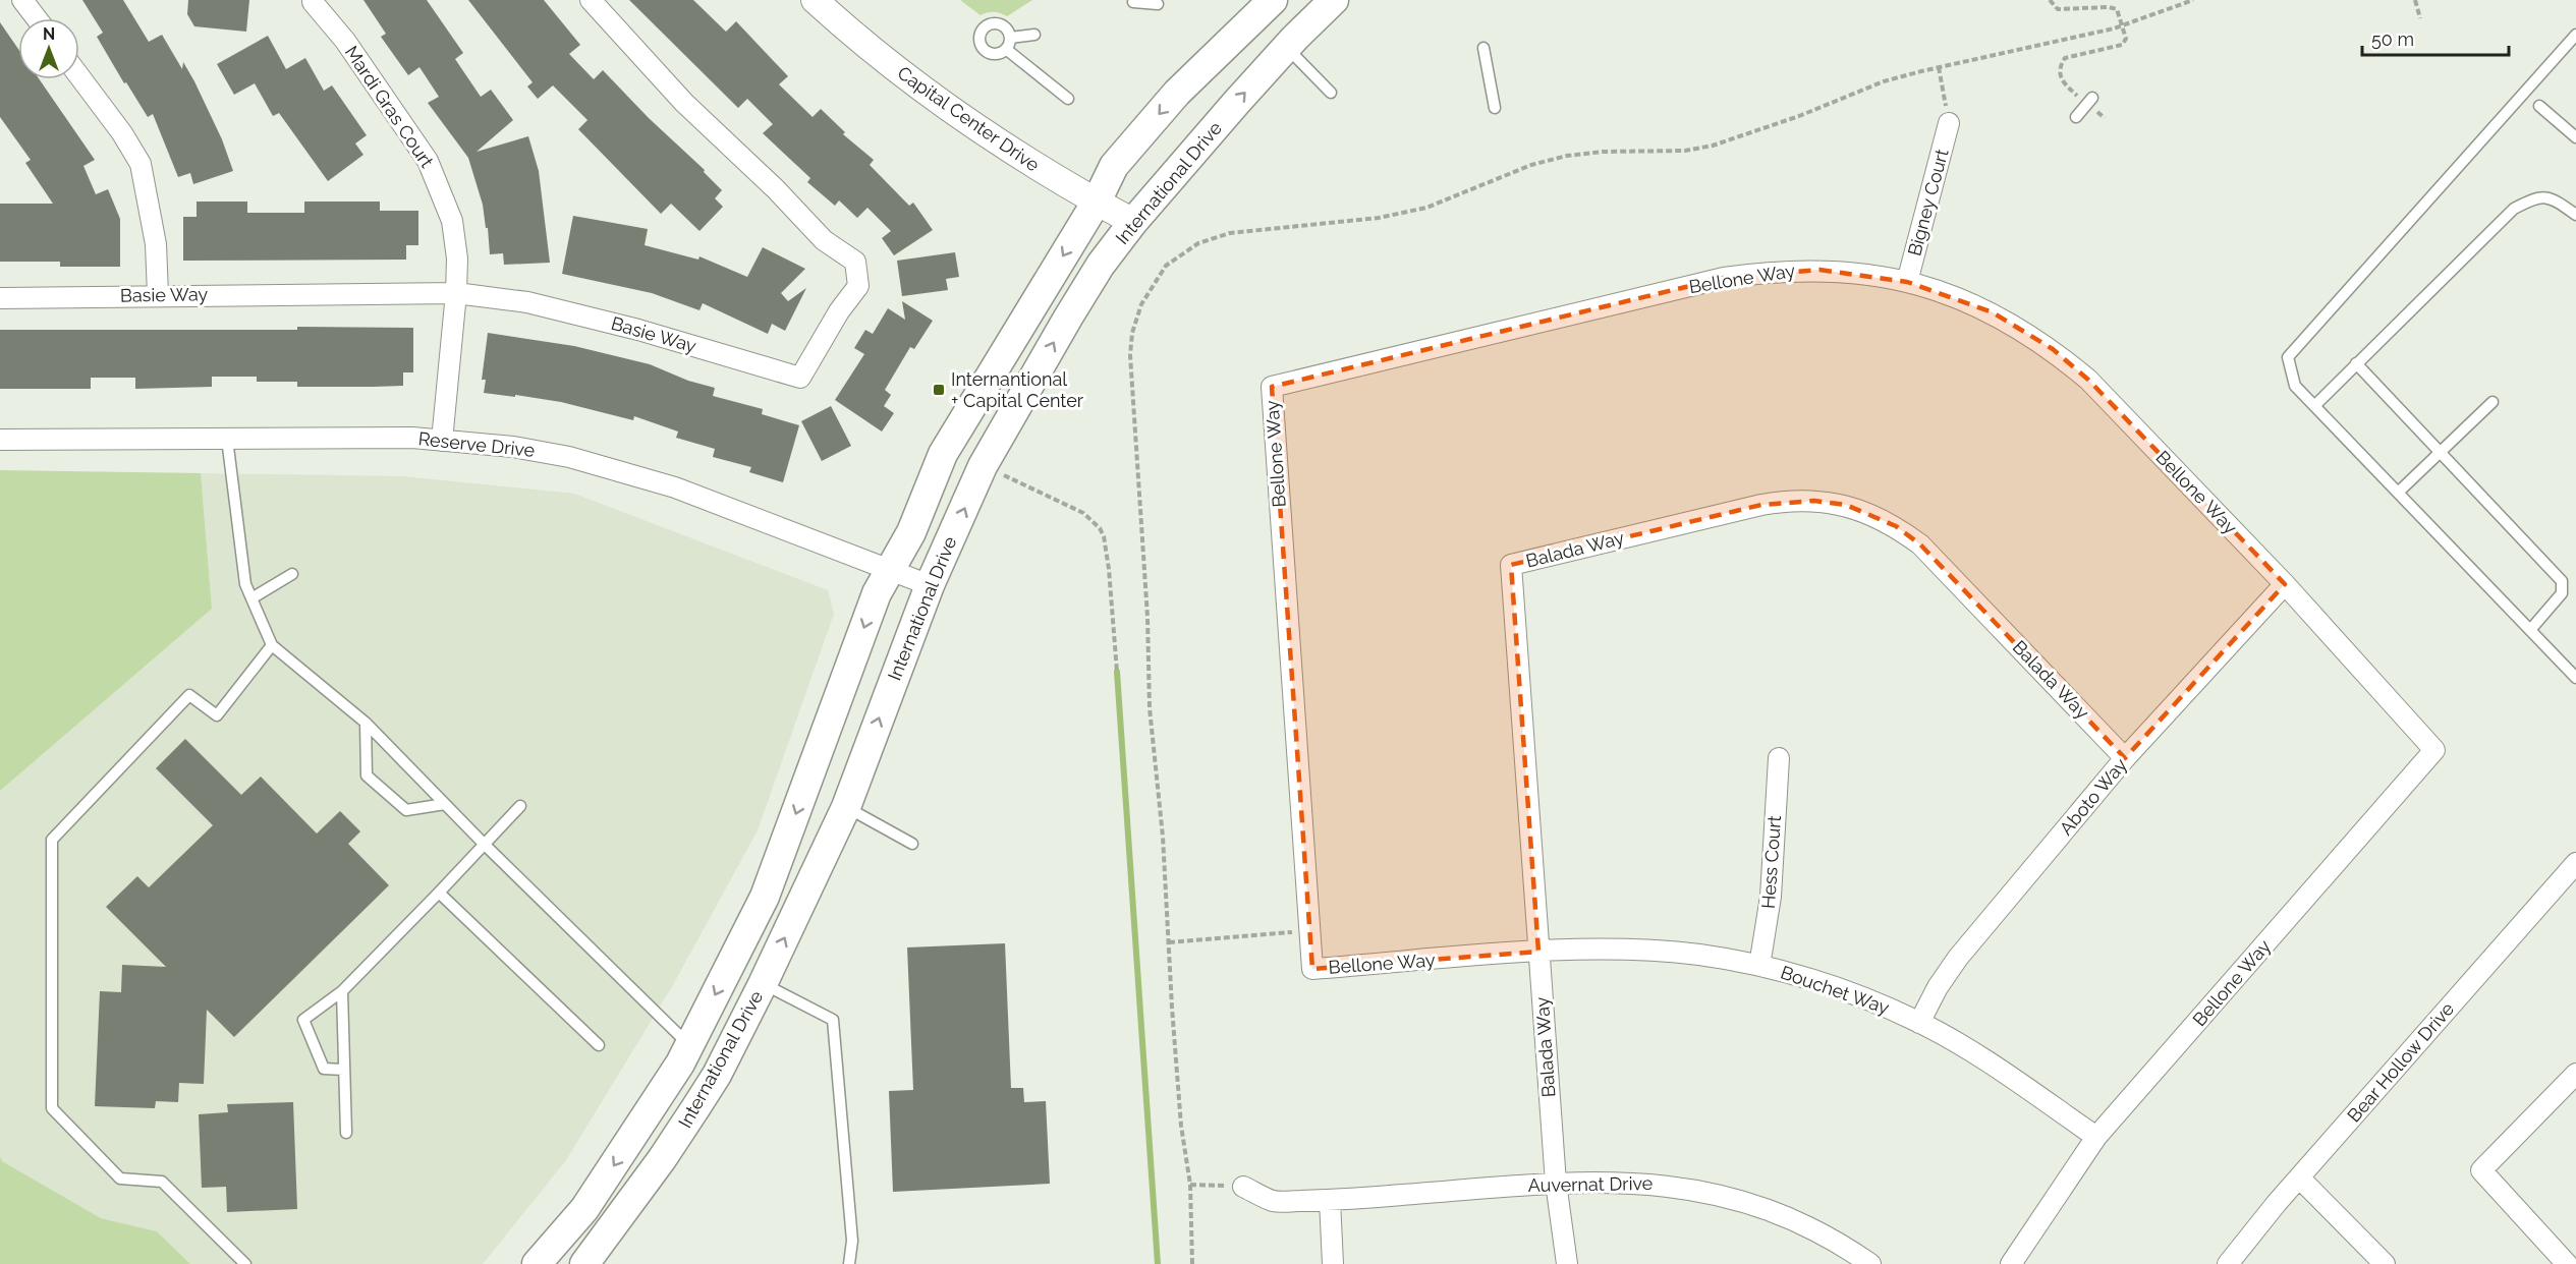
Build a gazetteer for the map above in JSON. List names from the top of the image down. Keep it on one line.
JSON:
{"streets":{"main road":["International Drive"],"street":["Mardi Gras Court","Capital Center Drive","Bigney Court","Bellone Way","Basie Way","Reserve Drive","Balada Way","Aboto Way","Hess Court","Bouchet Way","Bear Hollow Drive","Auvernat Drive"]},"crossings":[["Mardi Gras Court","Basie Way"],["Mardi Gras Court","Reserve Drive"],["Capital Center Drive","International Drive"],["International Drive","Reserve Drive"],["Bigney Court","Bellone Way"],["Bellone Way","Balada Way"],["Bellone Way","Aboto Way"],["Bellone Way","Bouchet Way"],["Balada Way","Aboto Way"],["Balada Way","Bouchet Way"],["Balada Way","Auvernat Drive"],["Aboto Way","Bouchet Way"],["Hess Court","Bouchet Way"]],"places":{"transit":["Internantional + Capital Center"]},"scale_bar":"50 m","north":"top"}
